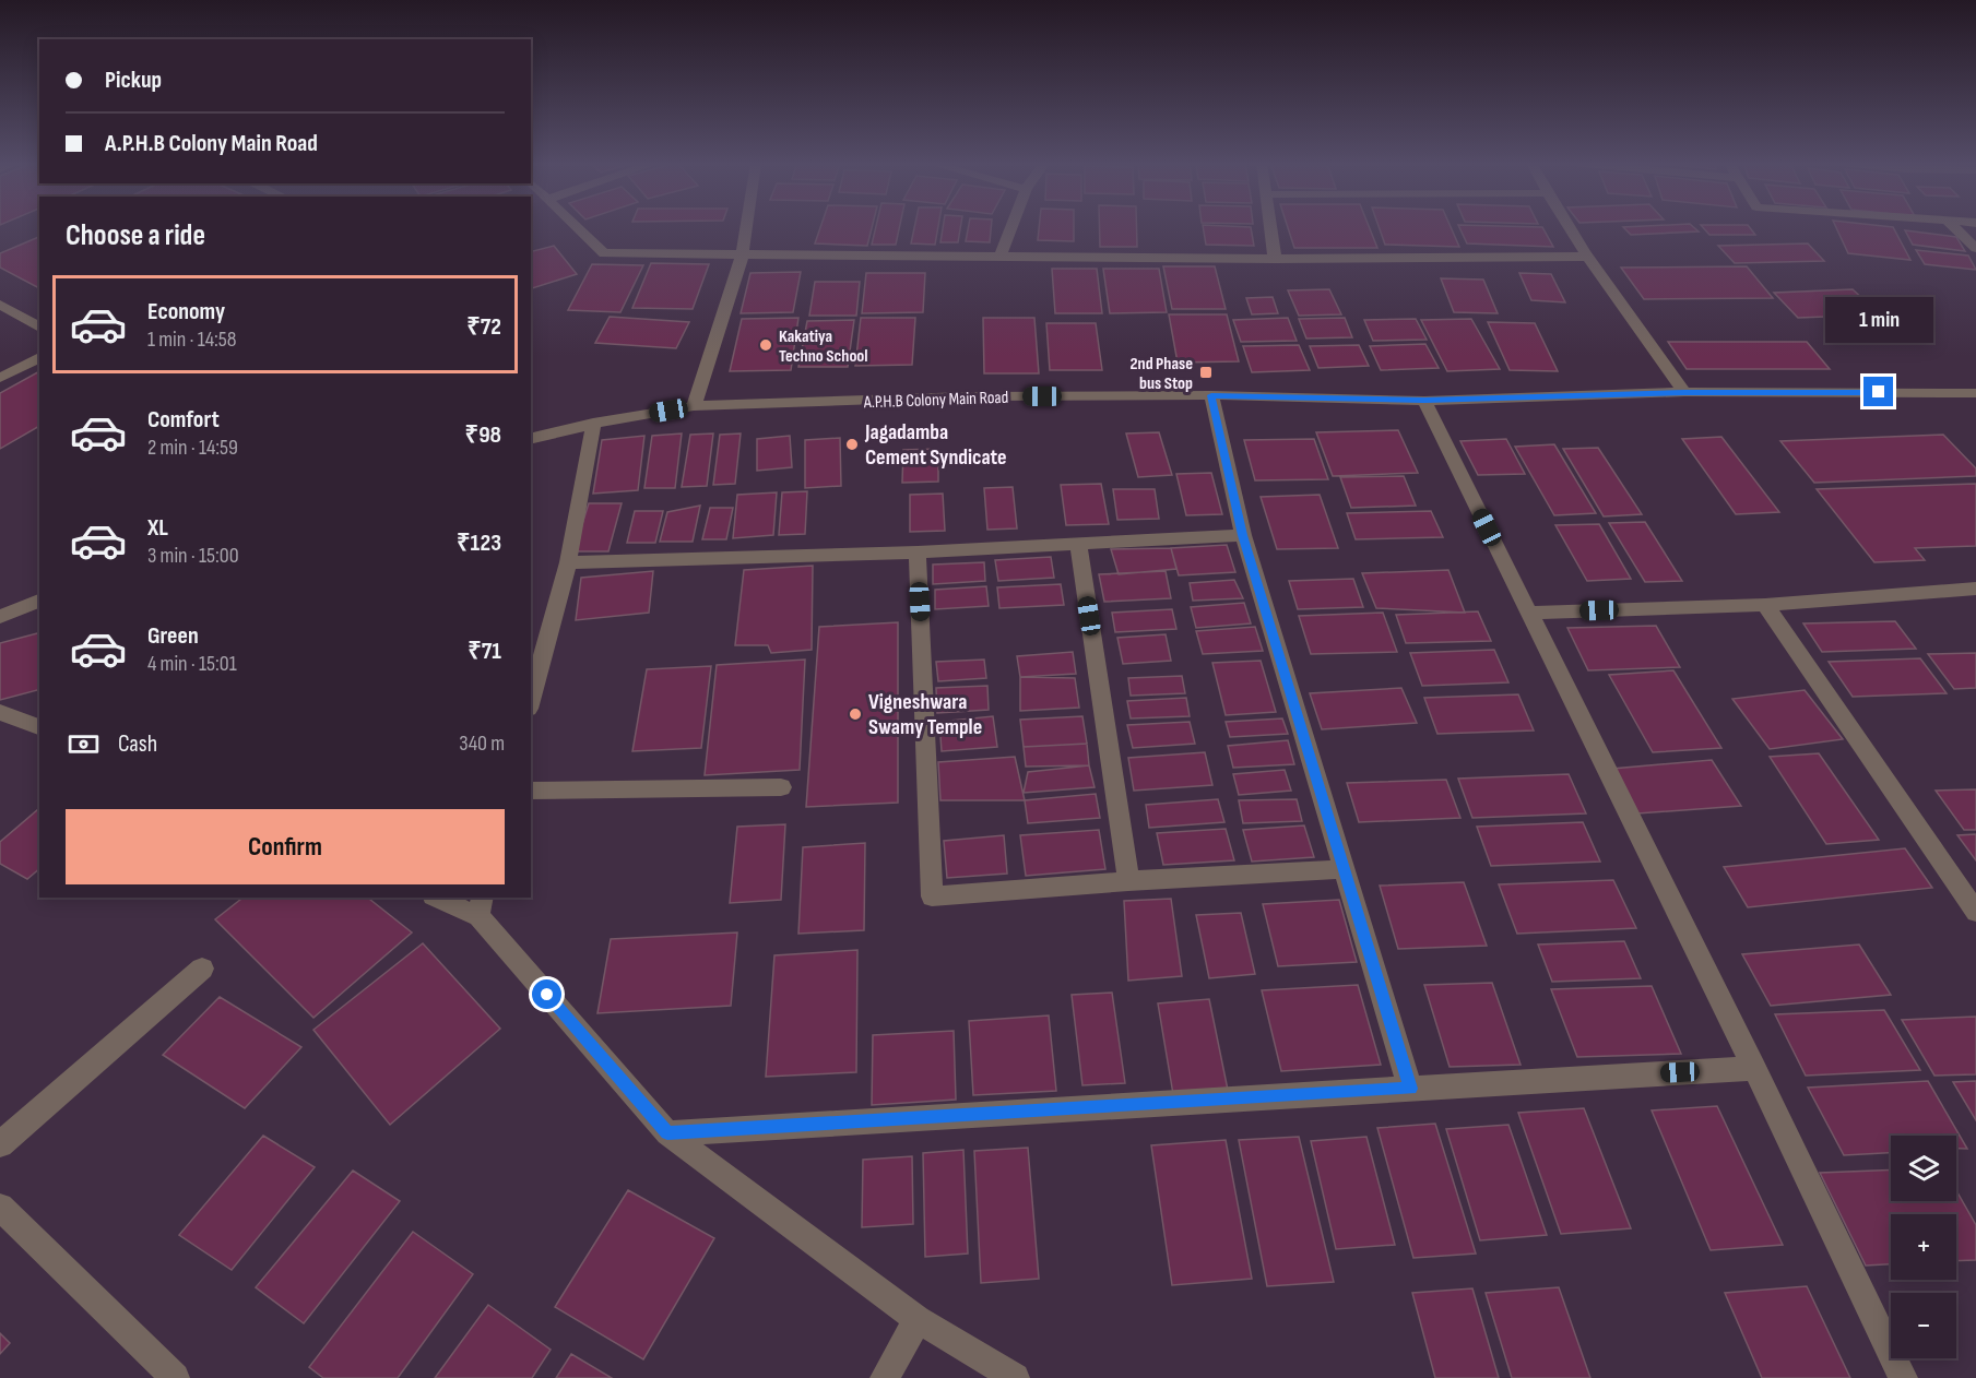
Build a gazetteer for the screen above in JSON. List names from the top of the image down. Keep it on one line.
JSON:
{"streets":{"street":["A.P.H.B Colony Main Road"]},"places":{"other":["Kakatiya Techno School","Jagadamba Cement Syndicate","Vigneshwara Swamy Temple"],"transit":["2nd Phase bus Stop"]},"page":{"banner":["Pickup","A.P.H.B Colony Main Road"],"heading":"Choose a ride","list":[{"name":"Economy","note":"1 min · 14:58","value":"₹72"},{"name":"Comfort","note":"2 min · 14:59","value":"₹98"},{"name":"XL","note":"3 min · 15:00","value":"₹123"},{"name":"Green","note":"4 min · 15:01","value":"₹71"}],"bubble":"1 min","pay":["Cash","340 m"],"buttons":"Confirm","map_buttons":["+","−"]}}
